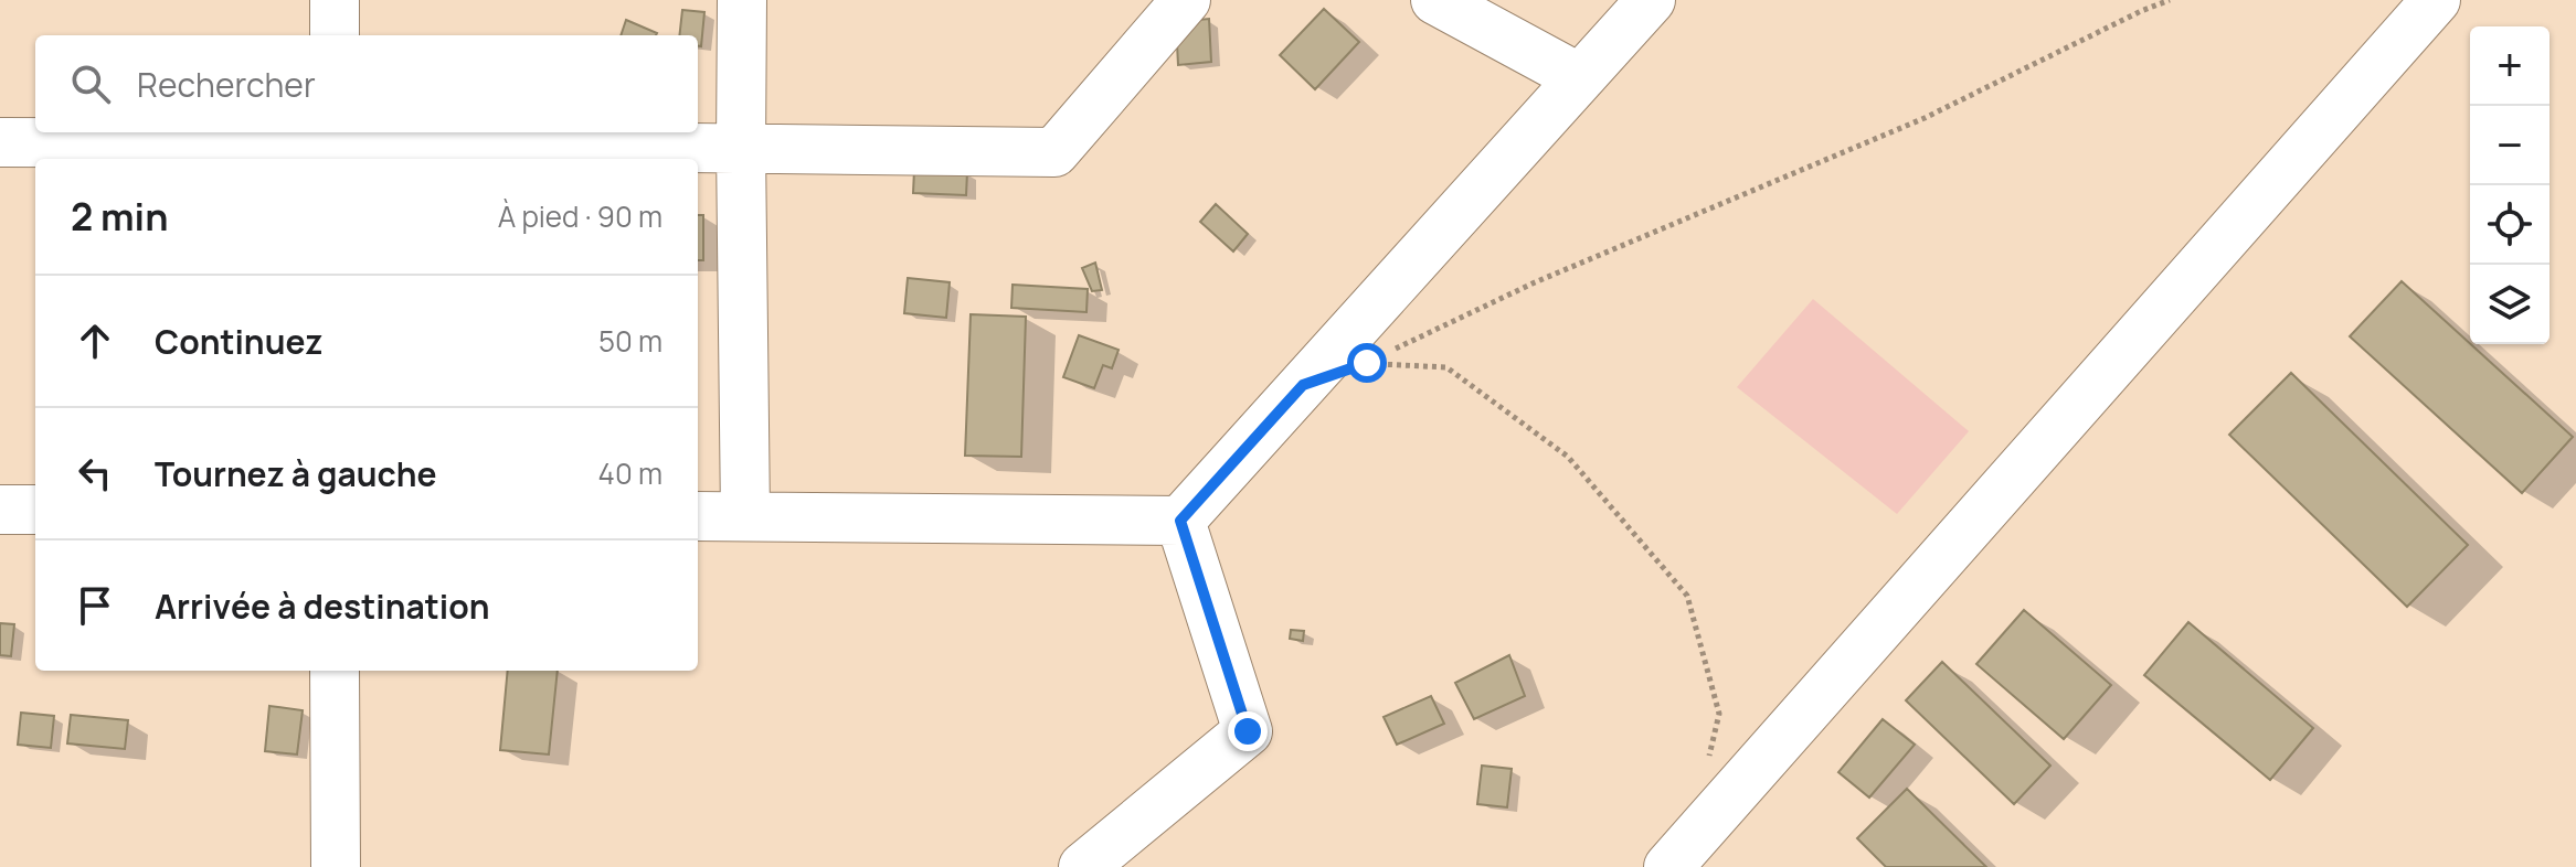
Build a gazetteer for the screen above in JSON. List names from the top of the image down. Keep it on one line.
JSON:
{"page":{"map_buttons":["+","−"],"search":"Rechercher","heading":["2 min","À pied · 90 m"],"list":[["Continuez","50 m"],["Tournez à gauche","40 m"],"Arrivée à destination"]}}
